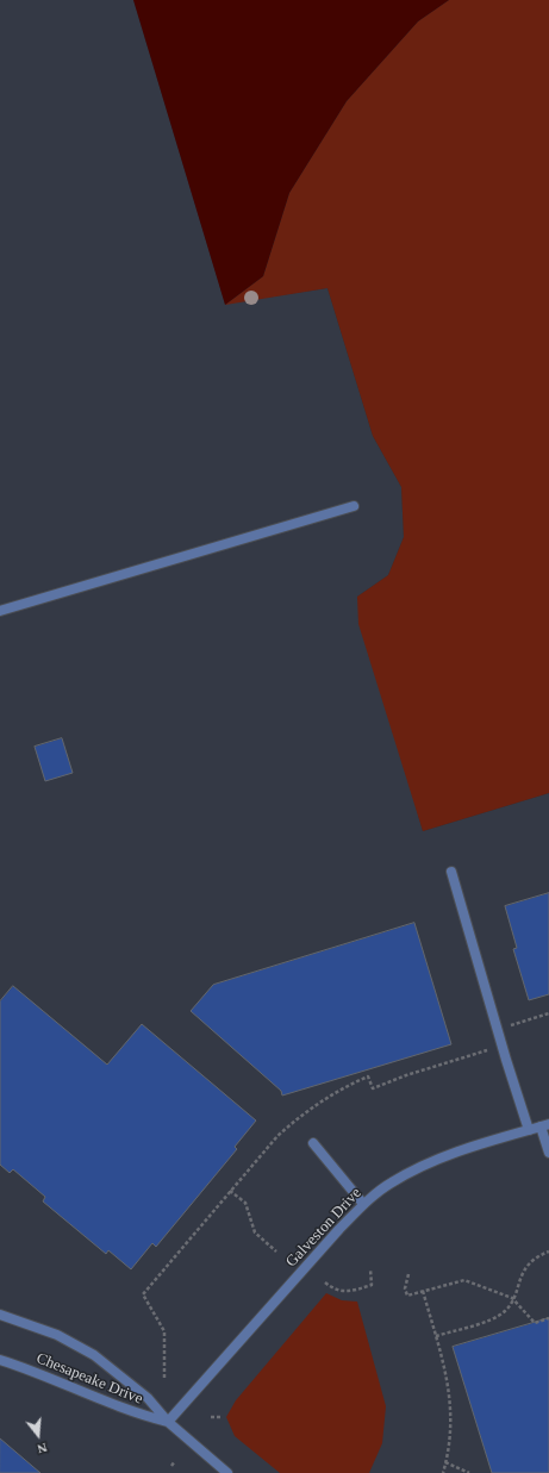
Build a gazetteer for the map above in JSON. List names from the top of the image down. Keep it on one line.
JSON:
{"streets":{"street":["Galveston Drive","Chesapeake Drive"]},"crossings":[["Galveston Drive","Chesapeake Drive"]],"north":"bottom"}
